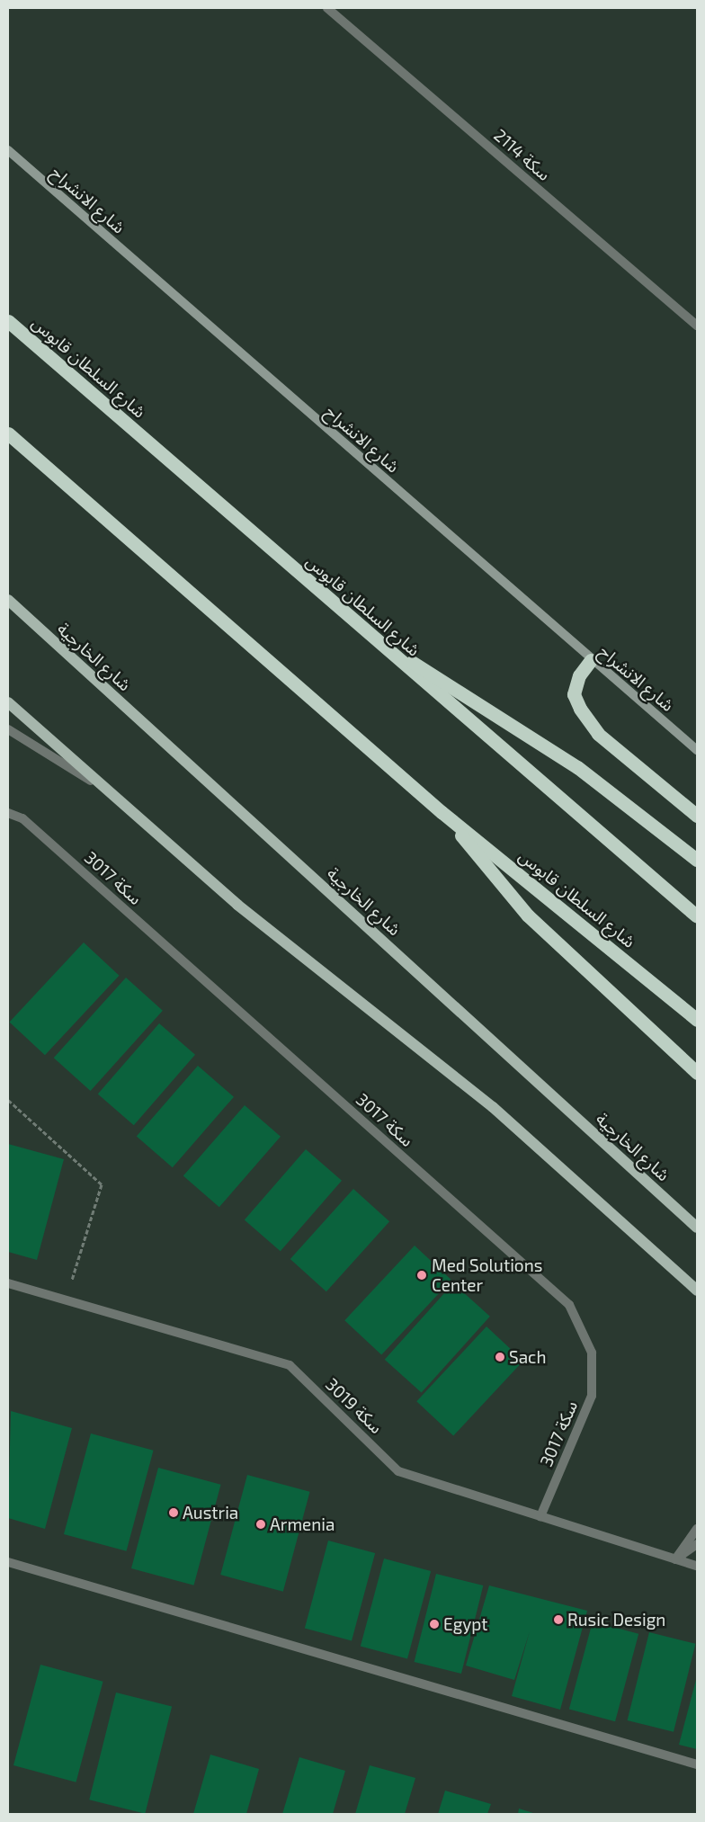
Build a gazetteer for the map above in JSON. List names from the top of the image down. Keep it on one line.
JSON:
{"streets":{"highway":["شارع السلطان قابوس"],"main road":["شارع الخارجية"],"street":["سكة 2114","شارع الانشراح","سكة 3017","سكة 3019"]},"crossings":[["سكة 3017","سكة 3019"]],"places":["Med Solutions Center","Sach","Austria","Armenia","Rusic Design","Egypt"]}
